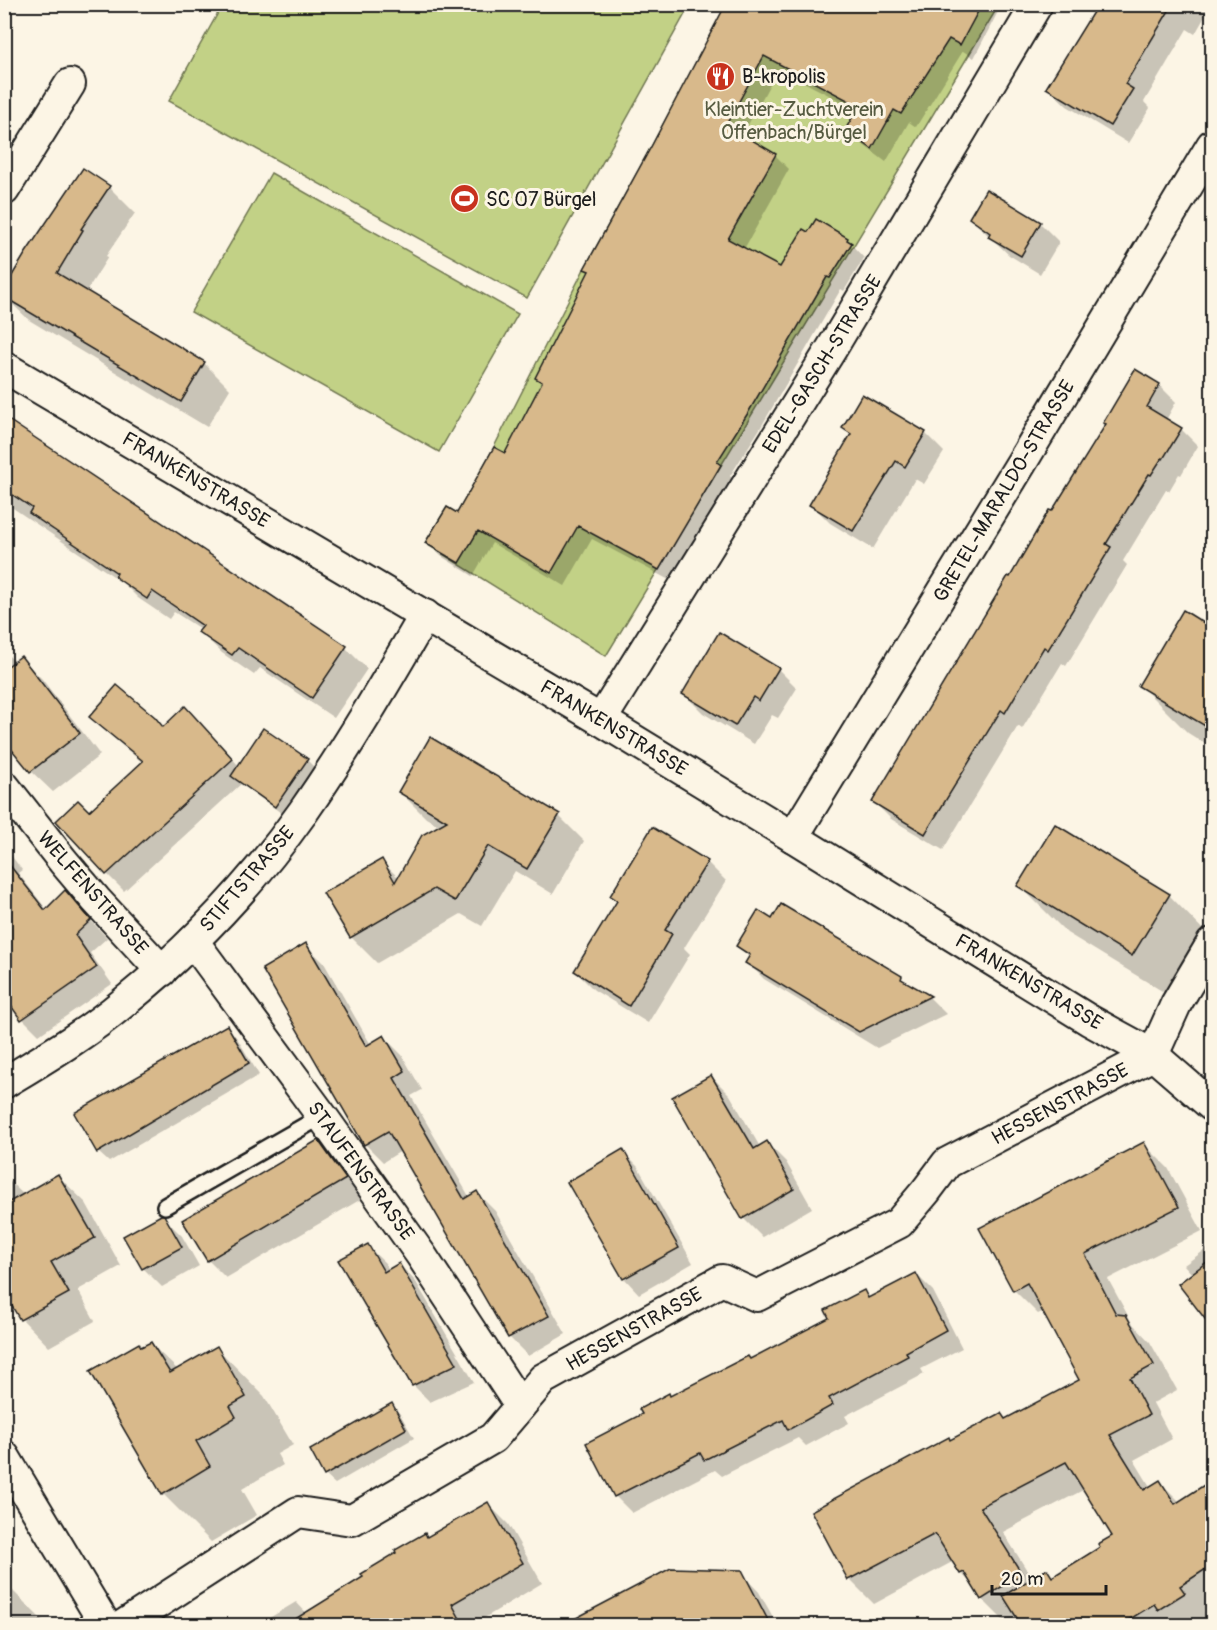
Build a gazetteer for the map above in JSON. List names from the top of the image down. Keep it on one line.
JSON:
{"streets":{"street":["EDEL-GASCH-STRASSE","FRANKENSTRASSE","GRETEL-MARALDO-STRASSE","STIFTSTRASSE","WELFENSTRASSE","HESSENSTRASSE","STAUFENSTRASSE"]},"crossings":[["EDEL-GASCH-STRASSE","FRANKENSTRASSE"],["FRANKENSTRASSE","GRETEL-MARALDO-STRASSE"],["FRANKENSTRASSE","STIFTSTRASSE"],["FRANKENSTRASSE","HESSENSTRASSE"],["STIFTSTRASSE","WELFENSTRASSE"],["STIFTSTRASSE","STAUFENSTRASSE"],["HESSENSTRASSE","STAUFENSTRASSE"]],"parks":["Kleintier-Zuchtverein Offenbach/Bürgel"],"places":{"restaurant":["B-kropolis"],"sports":["SC 07 Bürgel"]},"scale_bar":"20 m"}
